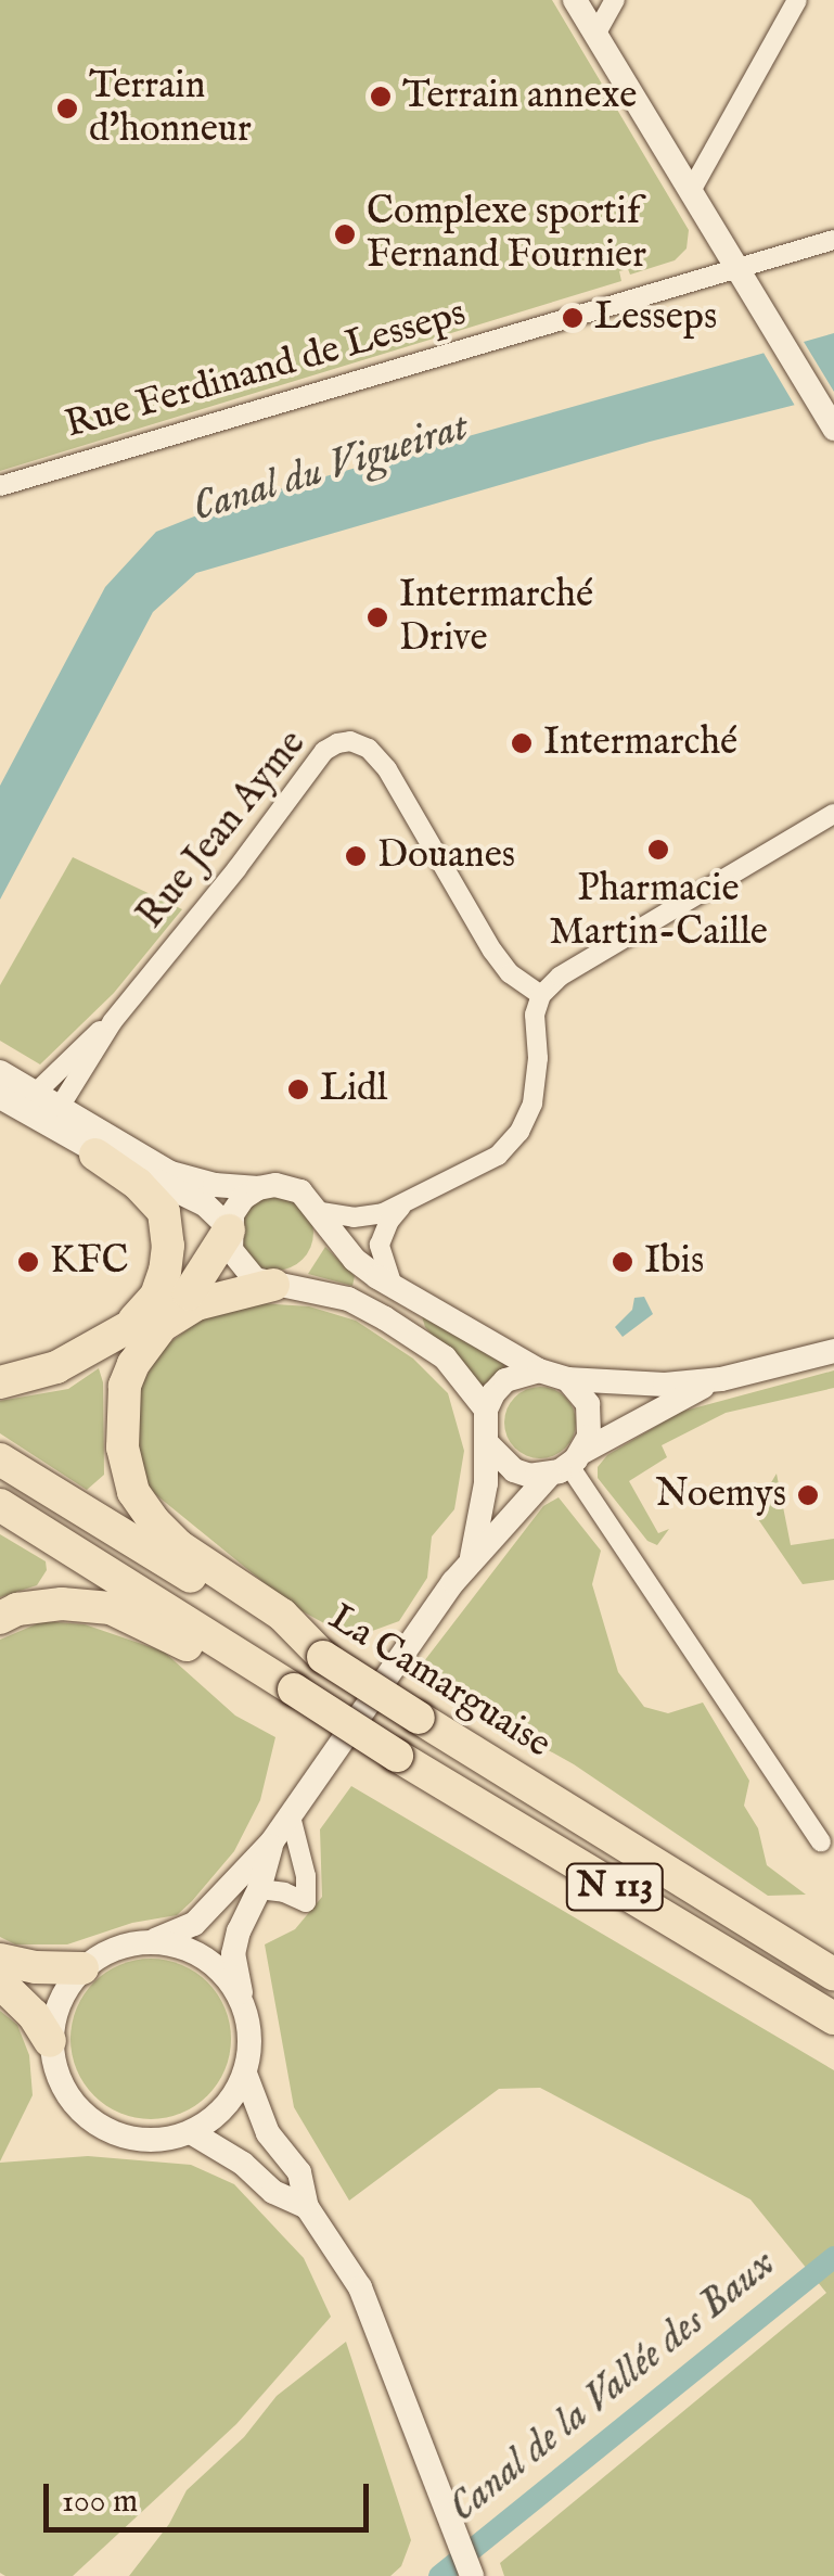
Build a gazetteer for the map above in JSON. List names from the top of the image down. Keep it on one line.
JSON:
{"streets":{"highway":["La Camarguaise","N 113"],"street":["Rue Ferdinand de Lesseps","Rue Jean Ayme"]},"water":["Canal du Vigueirat","Canal de la Vallée des Baux"],"places":["Terrain annexe","Terrain d'honneur","Complexe sportif Fernand Fournier","Lesseps","Intermarché Drive","Intermarché","Pharmacie Martin-Caille","Douanes","Lidl","KFC","Ibis","Noemys"],"scale_bar":"100 m"}
